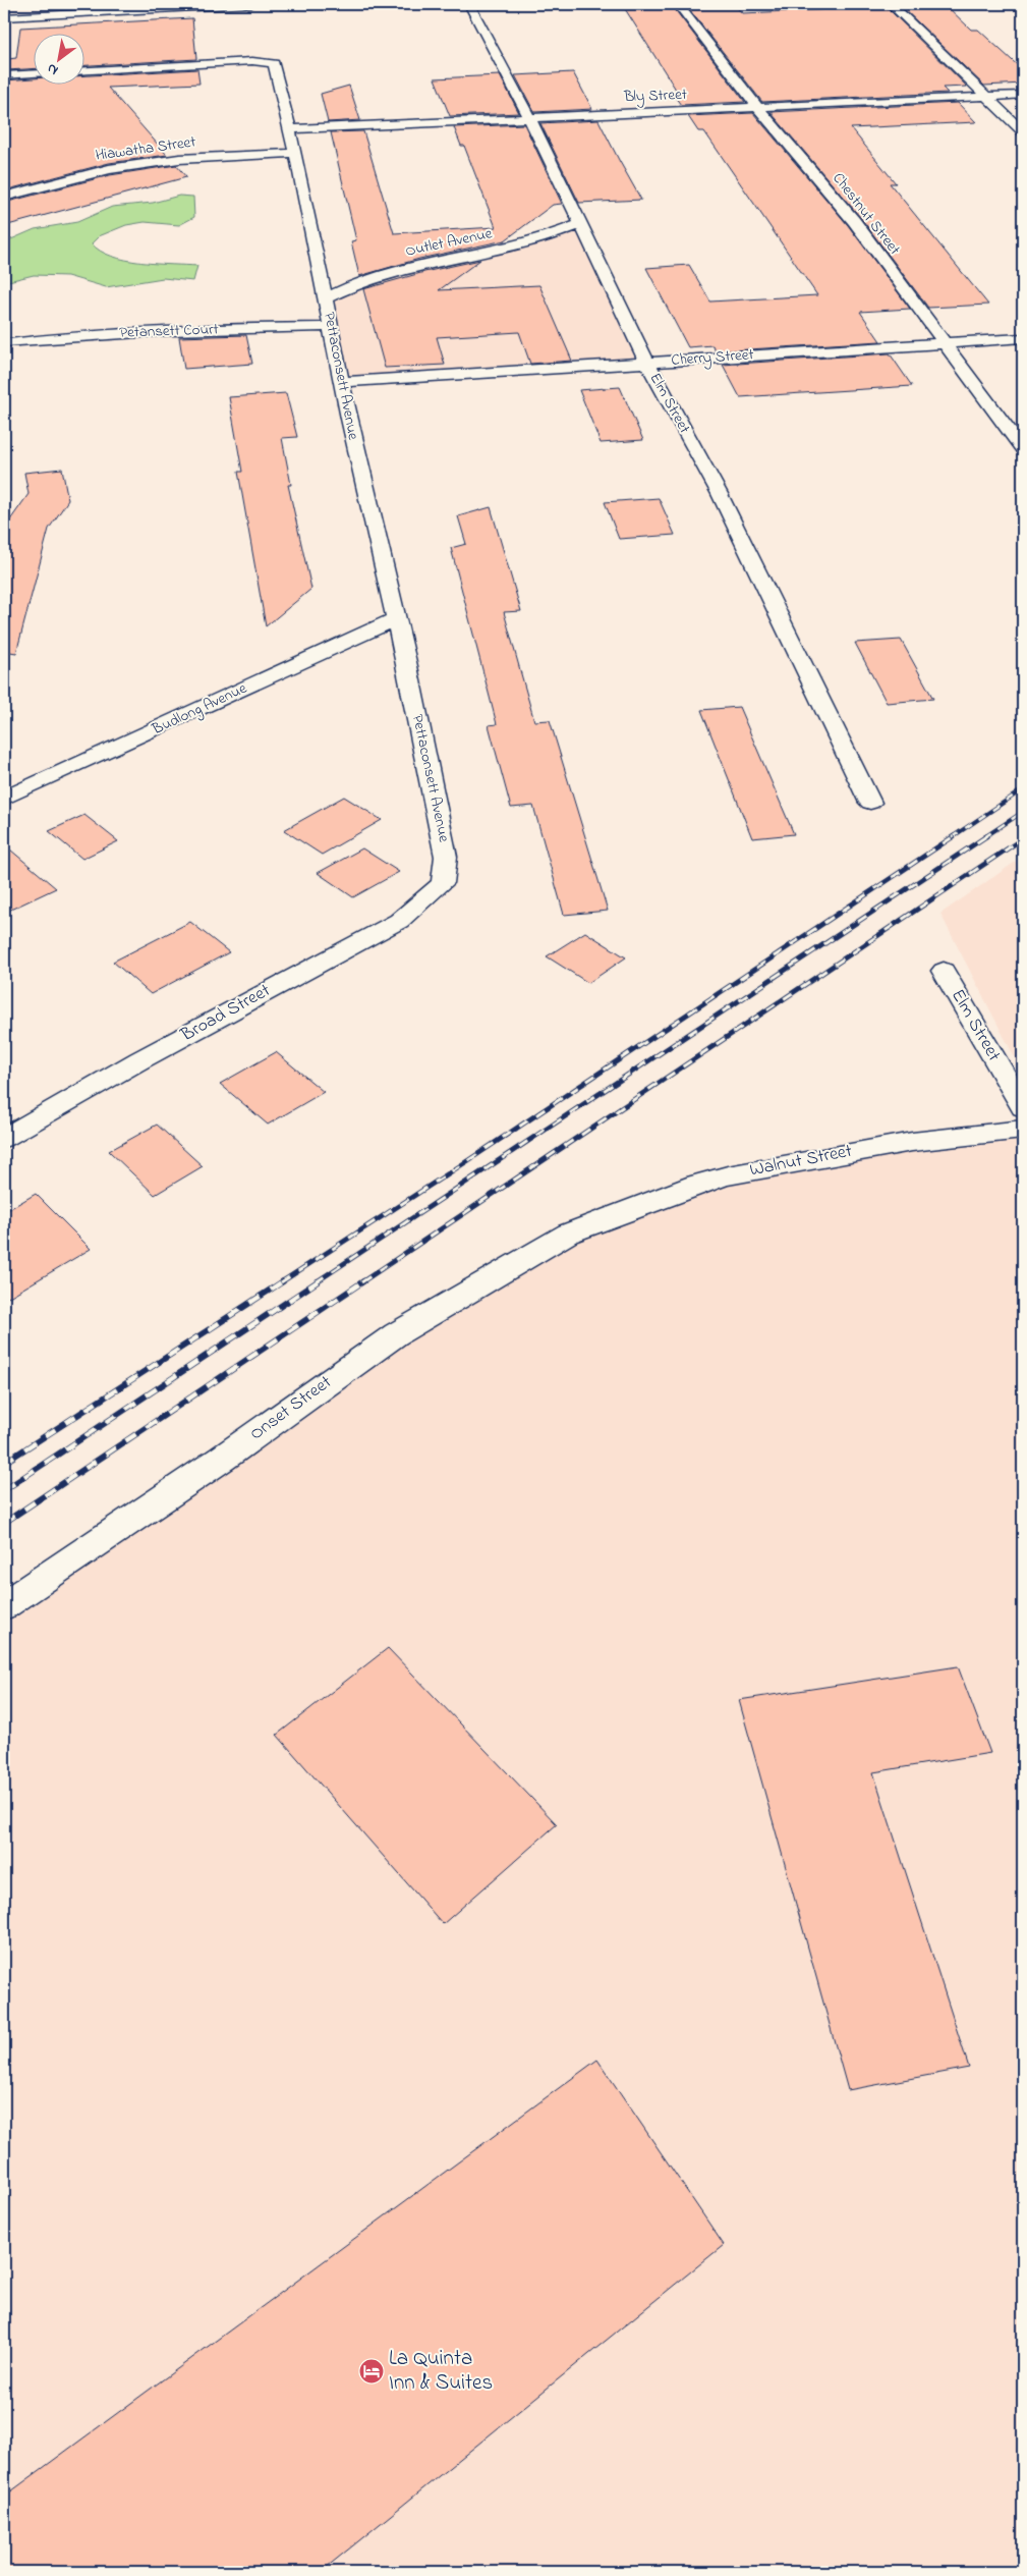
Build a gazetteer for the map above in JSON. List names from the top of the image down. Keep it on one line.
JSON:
{"streets":{"street":["Bly Street","Hiawatha Street","Chestnut Street","Outlet Avenue","Petansett Court","Cherry Street","Pettaconsett Avenue","Elm Street","Budlong Avenue","Broad Street","Walnut Street","Onset Street"]},"crossings":[["Bly Street","Chestnut Street"],["Bly Street","Pettaconsett Avenue"],["Bly Street","Elm Street"],["Hiawatha Street","Pettaconsett Avenue"],["Chestnut Street","Cherry Street"],["Outlet Avenue","Pettaconsett Avenue"],["Outlet Avenue","Elm Street"],["Petansett Court","Pettaconsett Avenue"],["Cherry Street","Pettaconsett Avenue"],["Cherry Street","Elm Street"],["Pettaconsett Avenue","Budlong Avenue"],["Pettaconsett Avenue","Broad Street"],["Walnut Street","Onset Street"]],"places":{"hotel":["La Quinta Inn & Suites"]},"north":"bottom left"}
